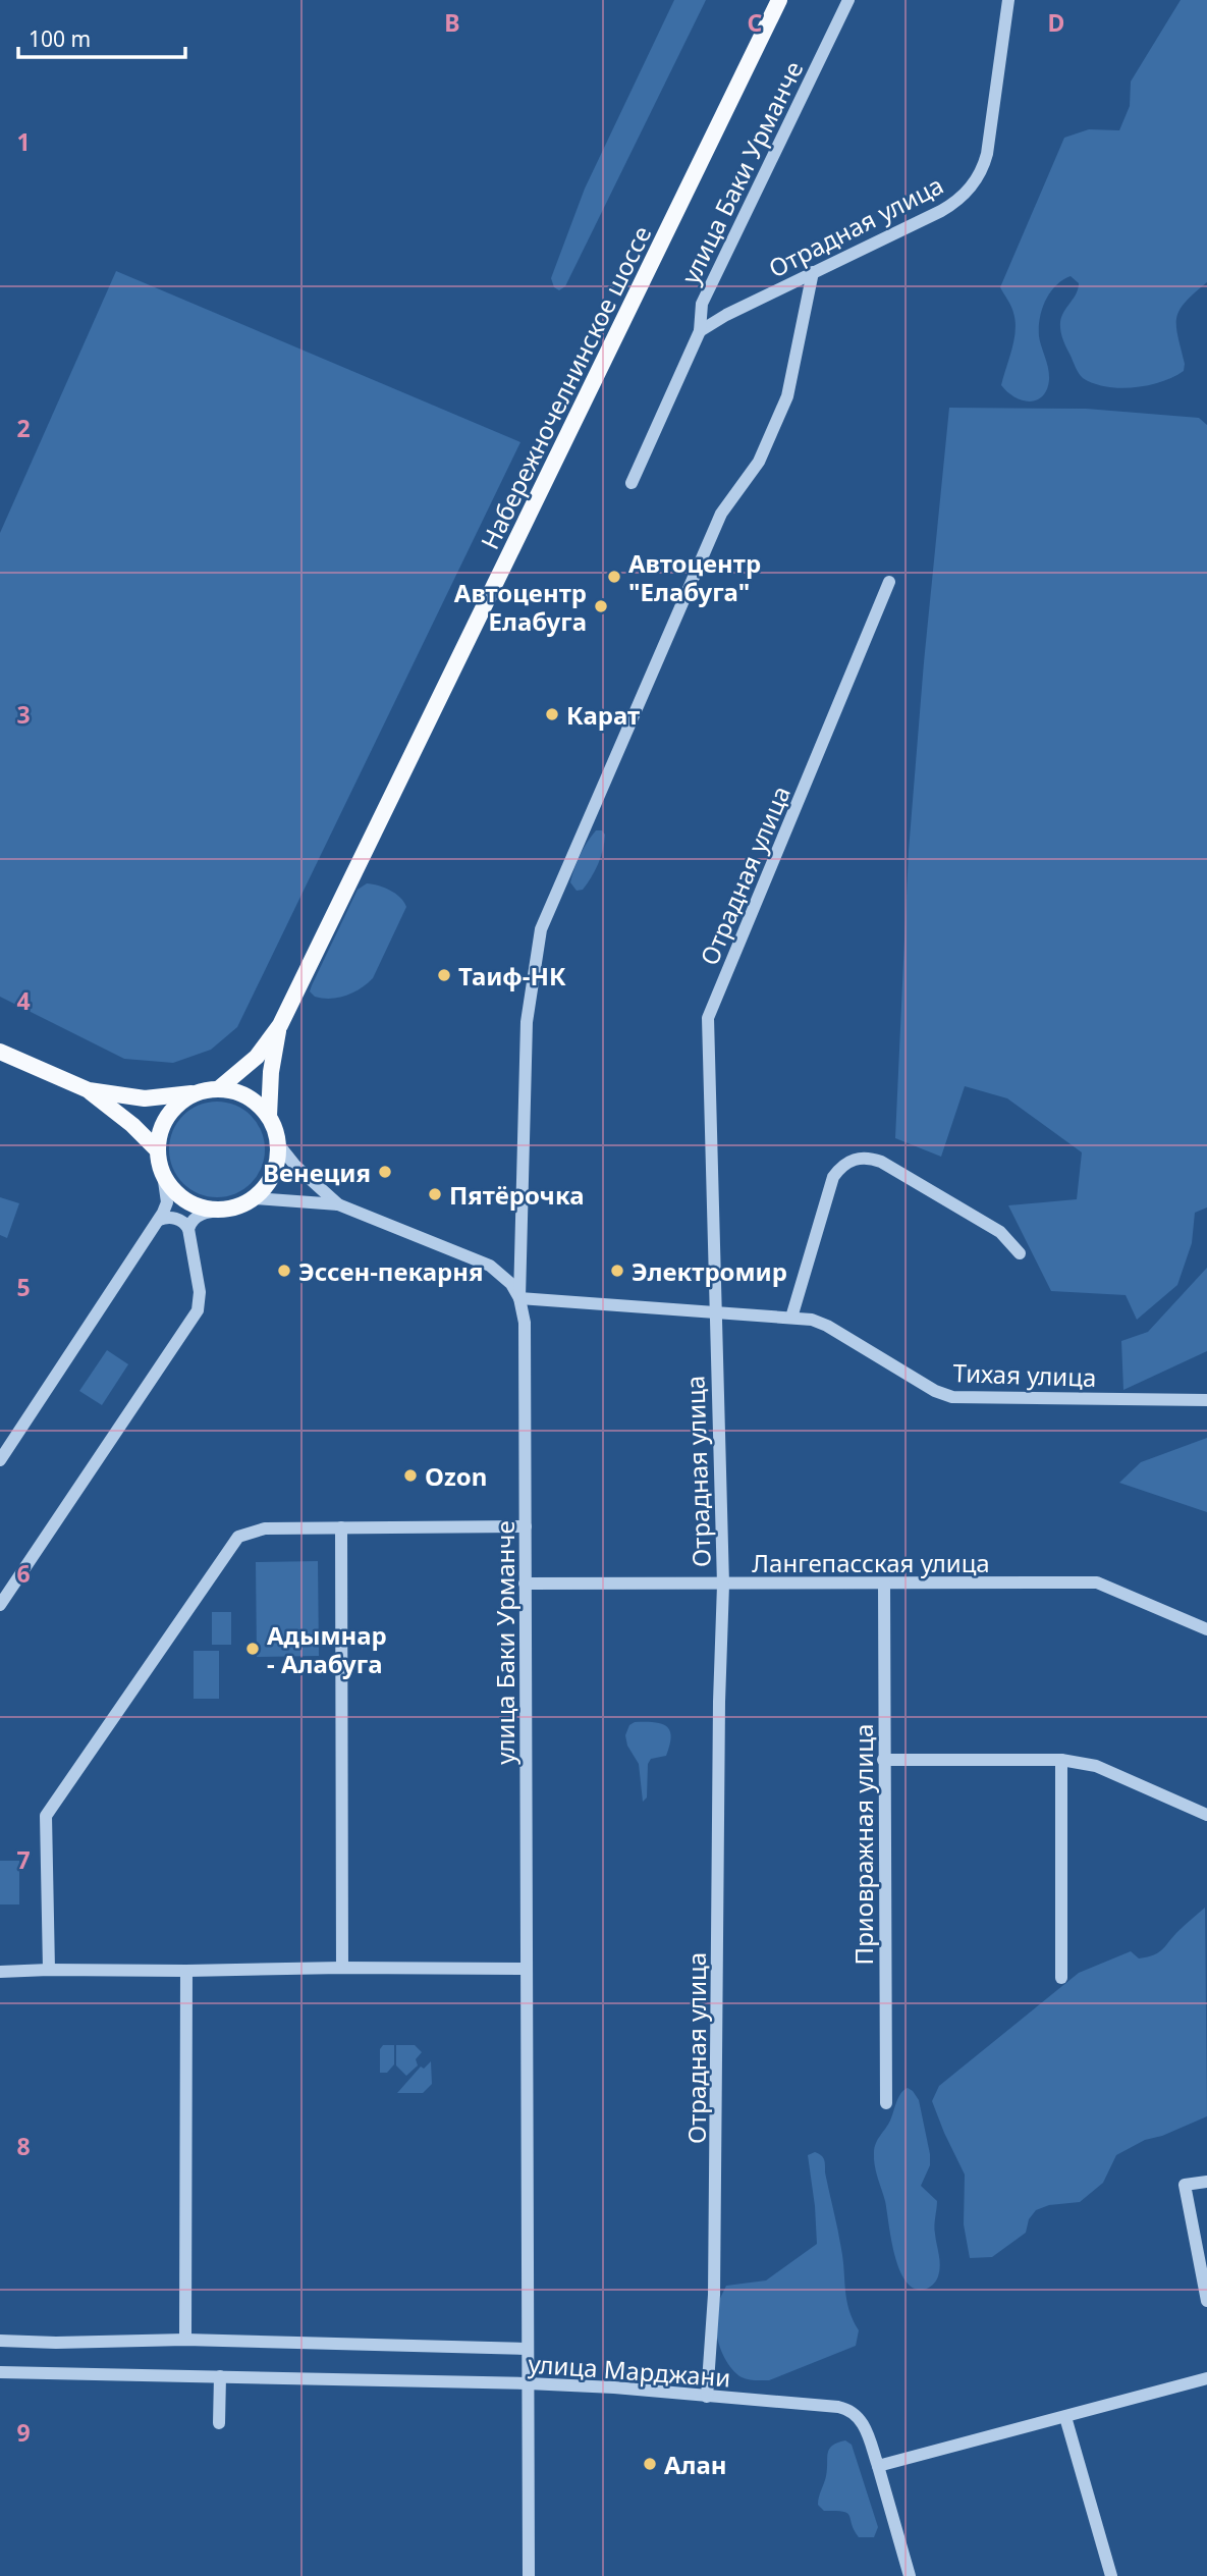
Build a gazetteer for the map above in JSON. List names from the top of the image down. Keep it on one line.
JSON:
{"streets":{"main road":["Набережночелнинское шоссе"],"street":["улица Баки Урманче","Отрадная улица","Тихая улица","Лангепасская улица","Приовражная улица","улица Марджани"]},"crossings":[["улица Баки Урманче","Отрадная улица"],["улица Баки Урманче","Тихая улица"],["улица Баки Урманче","Лангепасская улица"],["улица Баки Урманче","улица Марджани"],["Отрадная улица","Тихая улица"],["Отрадная улица","Лангепасская улица"],["Отрадная улица","улица Марджани"],["Лангепасская улица","Приовражная улица"]],"places":["Автоцентр \"Елабуга\"","Автоцентр Елабуга","Карат","Таиф-НК","Венеция","Пятёрочка","Эссен-пекарня","Электромир","Ozon","Адымнар - Алабуга","Алан"],"scale_bar":"100 m","grid":{"columns":["B","C","D"],"rows":["1","2","3","4","5","6","7","8","9"]}}
